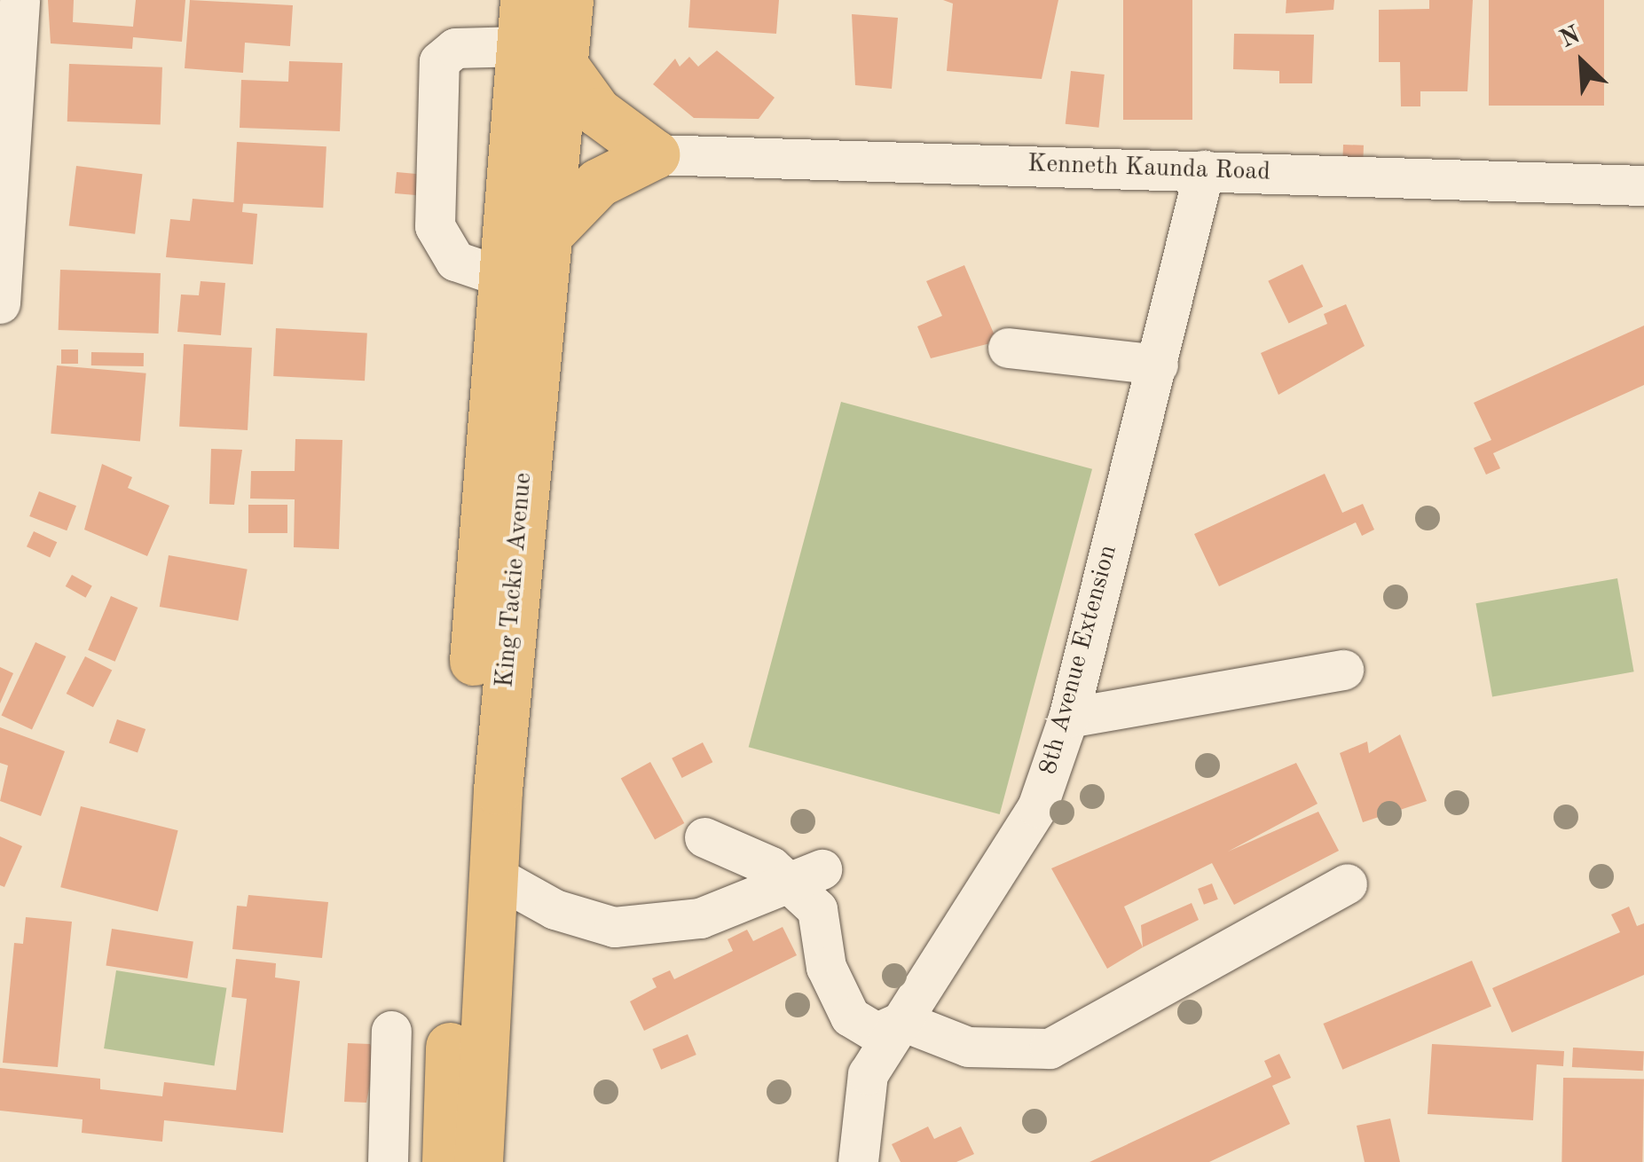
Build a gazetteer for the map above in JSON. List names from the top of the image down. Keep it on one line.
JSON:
{"streets":{"main road":["King Tackie Avenue"],"street":["Kenneth Kaunda Road","8th Avenue Extension"]},"crossings":[["Kenneth Kaunda Road","8th Avenue Extension"]],"north":"top left"}
